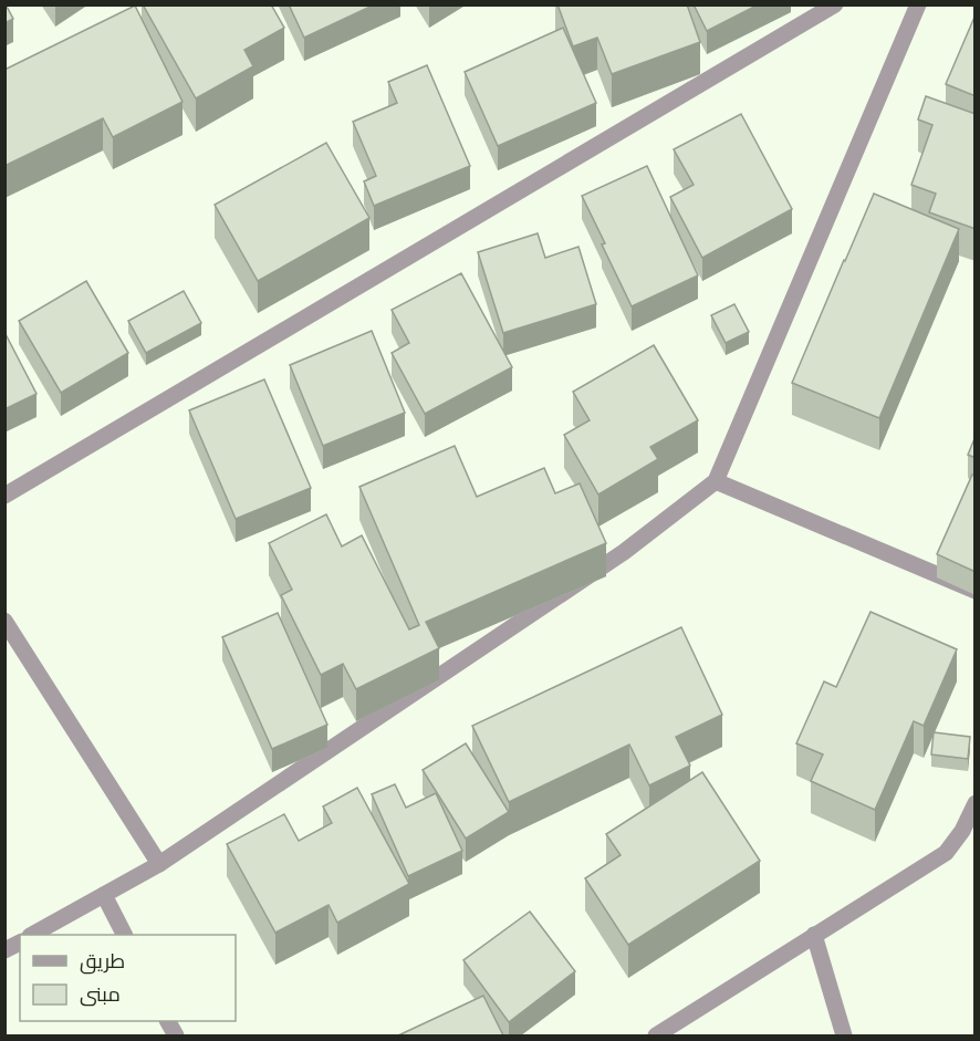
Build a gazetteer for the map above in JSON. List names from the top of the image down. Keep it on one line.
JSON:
{"legend":["طريق","مبنى"]}
